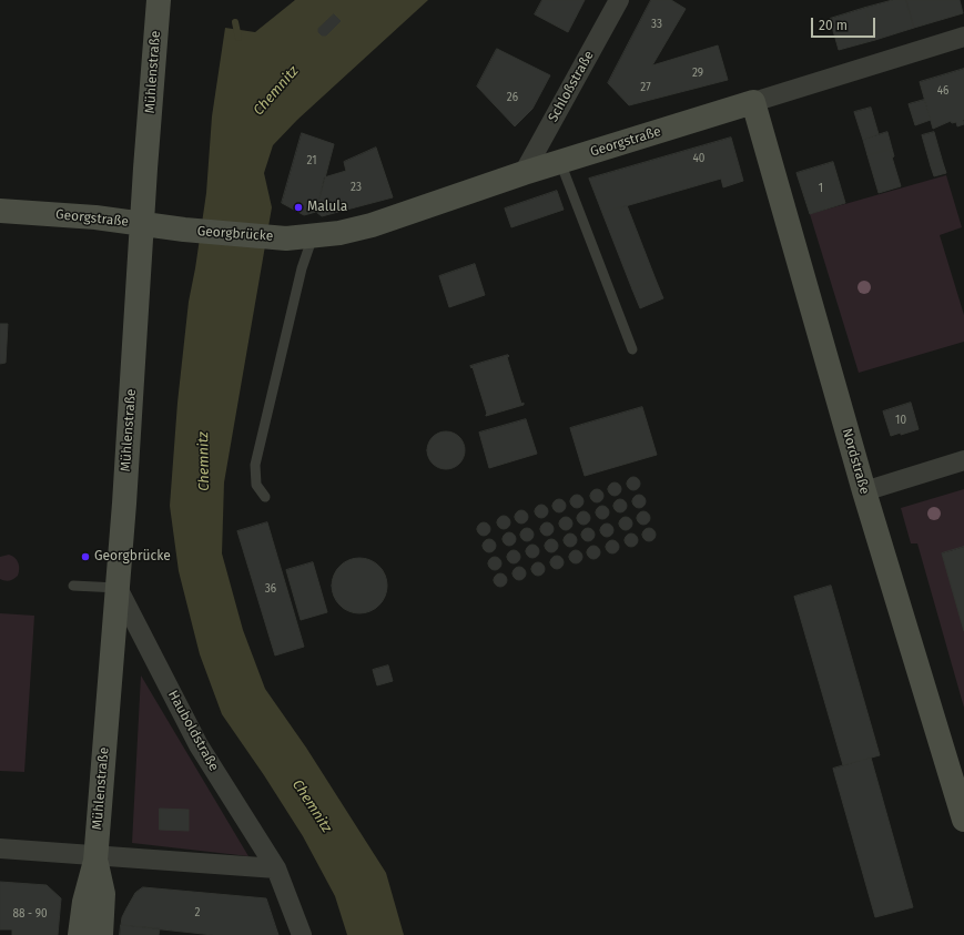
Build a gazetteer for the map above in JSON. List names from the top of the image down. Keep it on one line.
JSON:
{"streets":{"street":["Mühlenstraße","Schloßstraße","Georgstraße","Georgbrücke","Nordstraße","Hauboldstraße"]},"crossings":[["Mühlenstraße","Georgstraße"],["Mühlenstraße","Hauboldstraße"],["Schloßstraße","Georgstraße"],["Georgstraße","Georgbrücke"],["Georgstraße","Nordstraße"]],"water":["Chemnitz"],"places":["Malula","Georgbrücke"],"house_numbers":["33","29","27","46","26","40","21","23","1","10","36","2","88 - 90"],"scale_bar":"20 m"}
